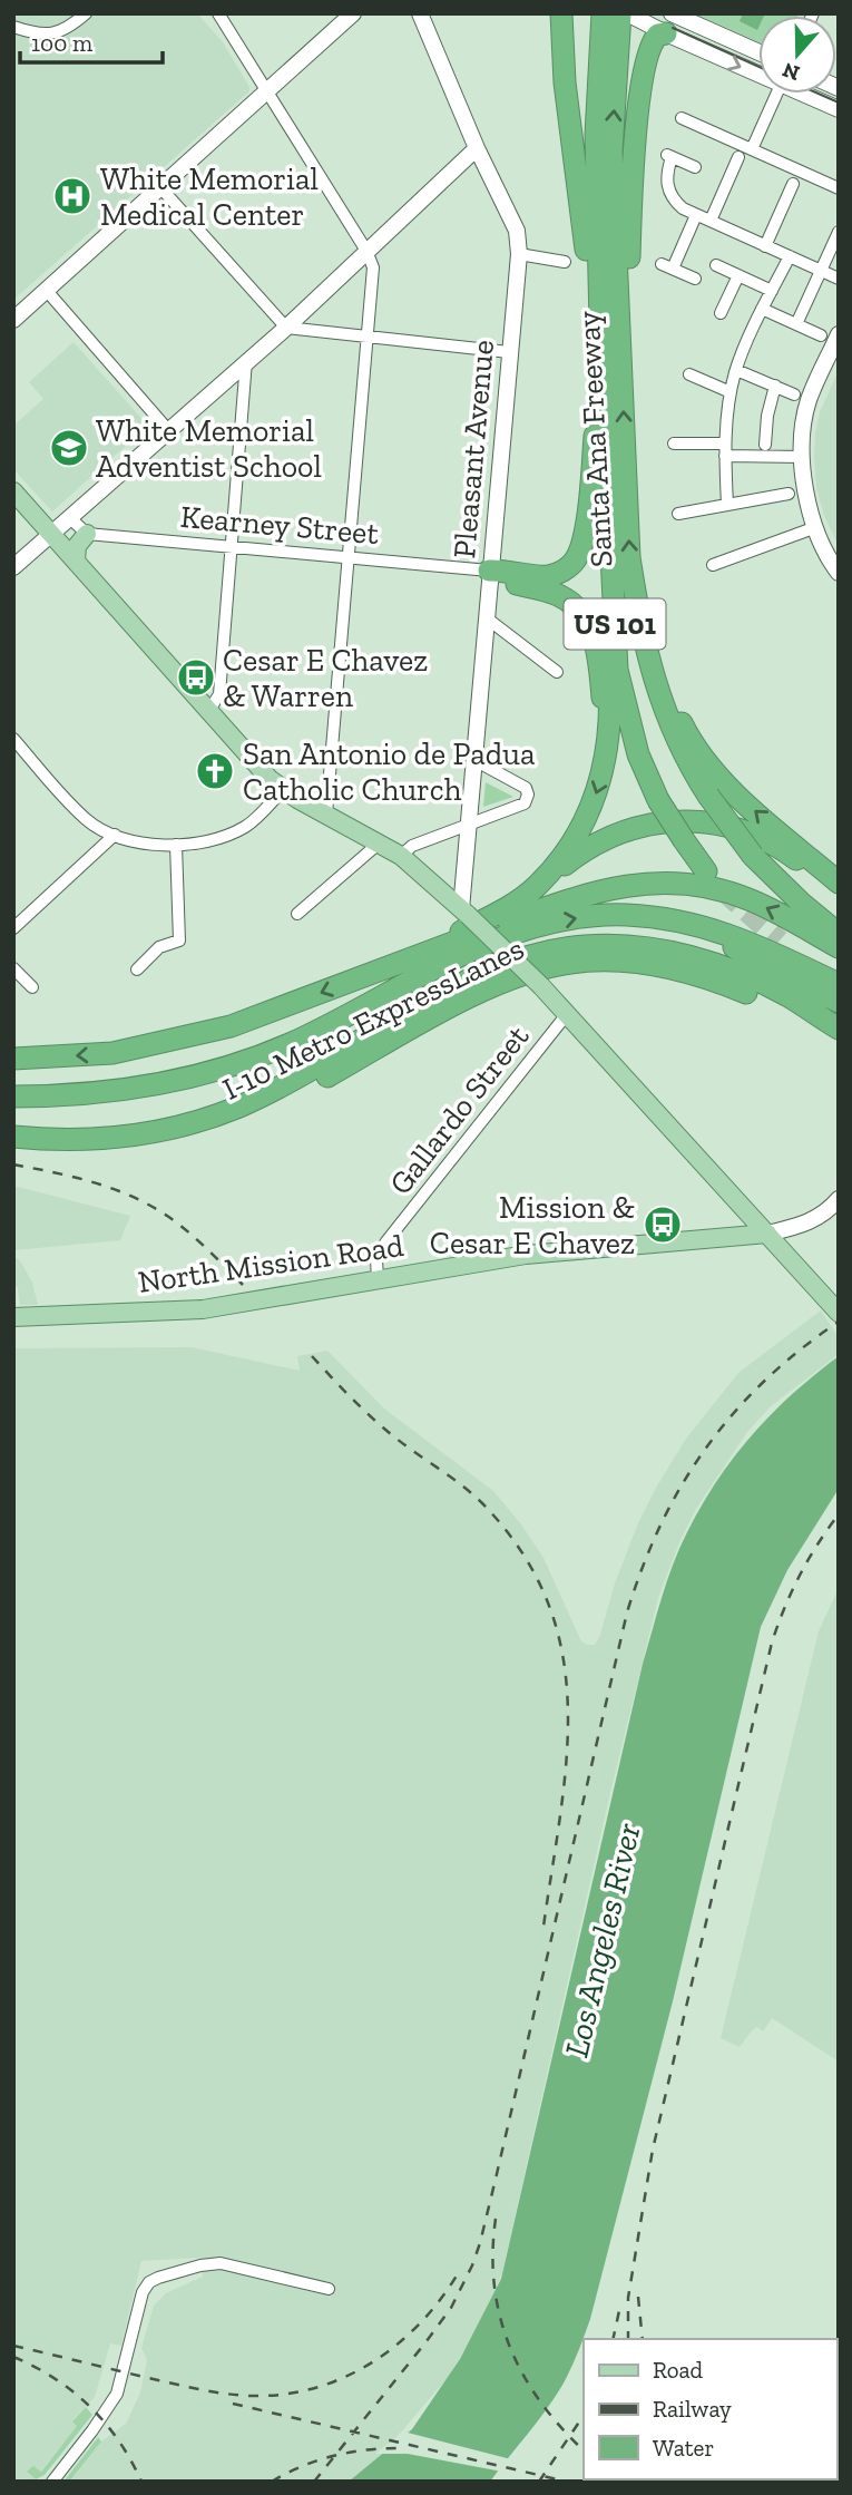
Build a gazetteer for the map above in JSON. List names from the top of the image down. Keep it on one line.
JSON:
{"streets":{"highway":["Santa Ana Freeway","US 101","I-10 Metro ExpressLanes"],"main road":["Pleasant Avenue","North Mission Road"],"street":["Kearney Street","Gallardo Street"]},"crossings":[["Pleasant Avenue","Kearney Street"],["Gallardo Street","North Mission Road"]],"water":["Los Angeles River"],"places":{"hospital":["White Memorial Medical Center"],"school or university":["White Memorial Adventist School"],"bus stop":["Cesar E Chavez & Warren","Mission & Cesar E Chavez"],"church":["San Antonio de Padua Catholic Church"]},"legend":["Road","Railway","Water"],"scale_bar":"100 m","north":"bottom"}
